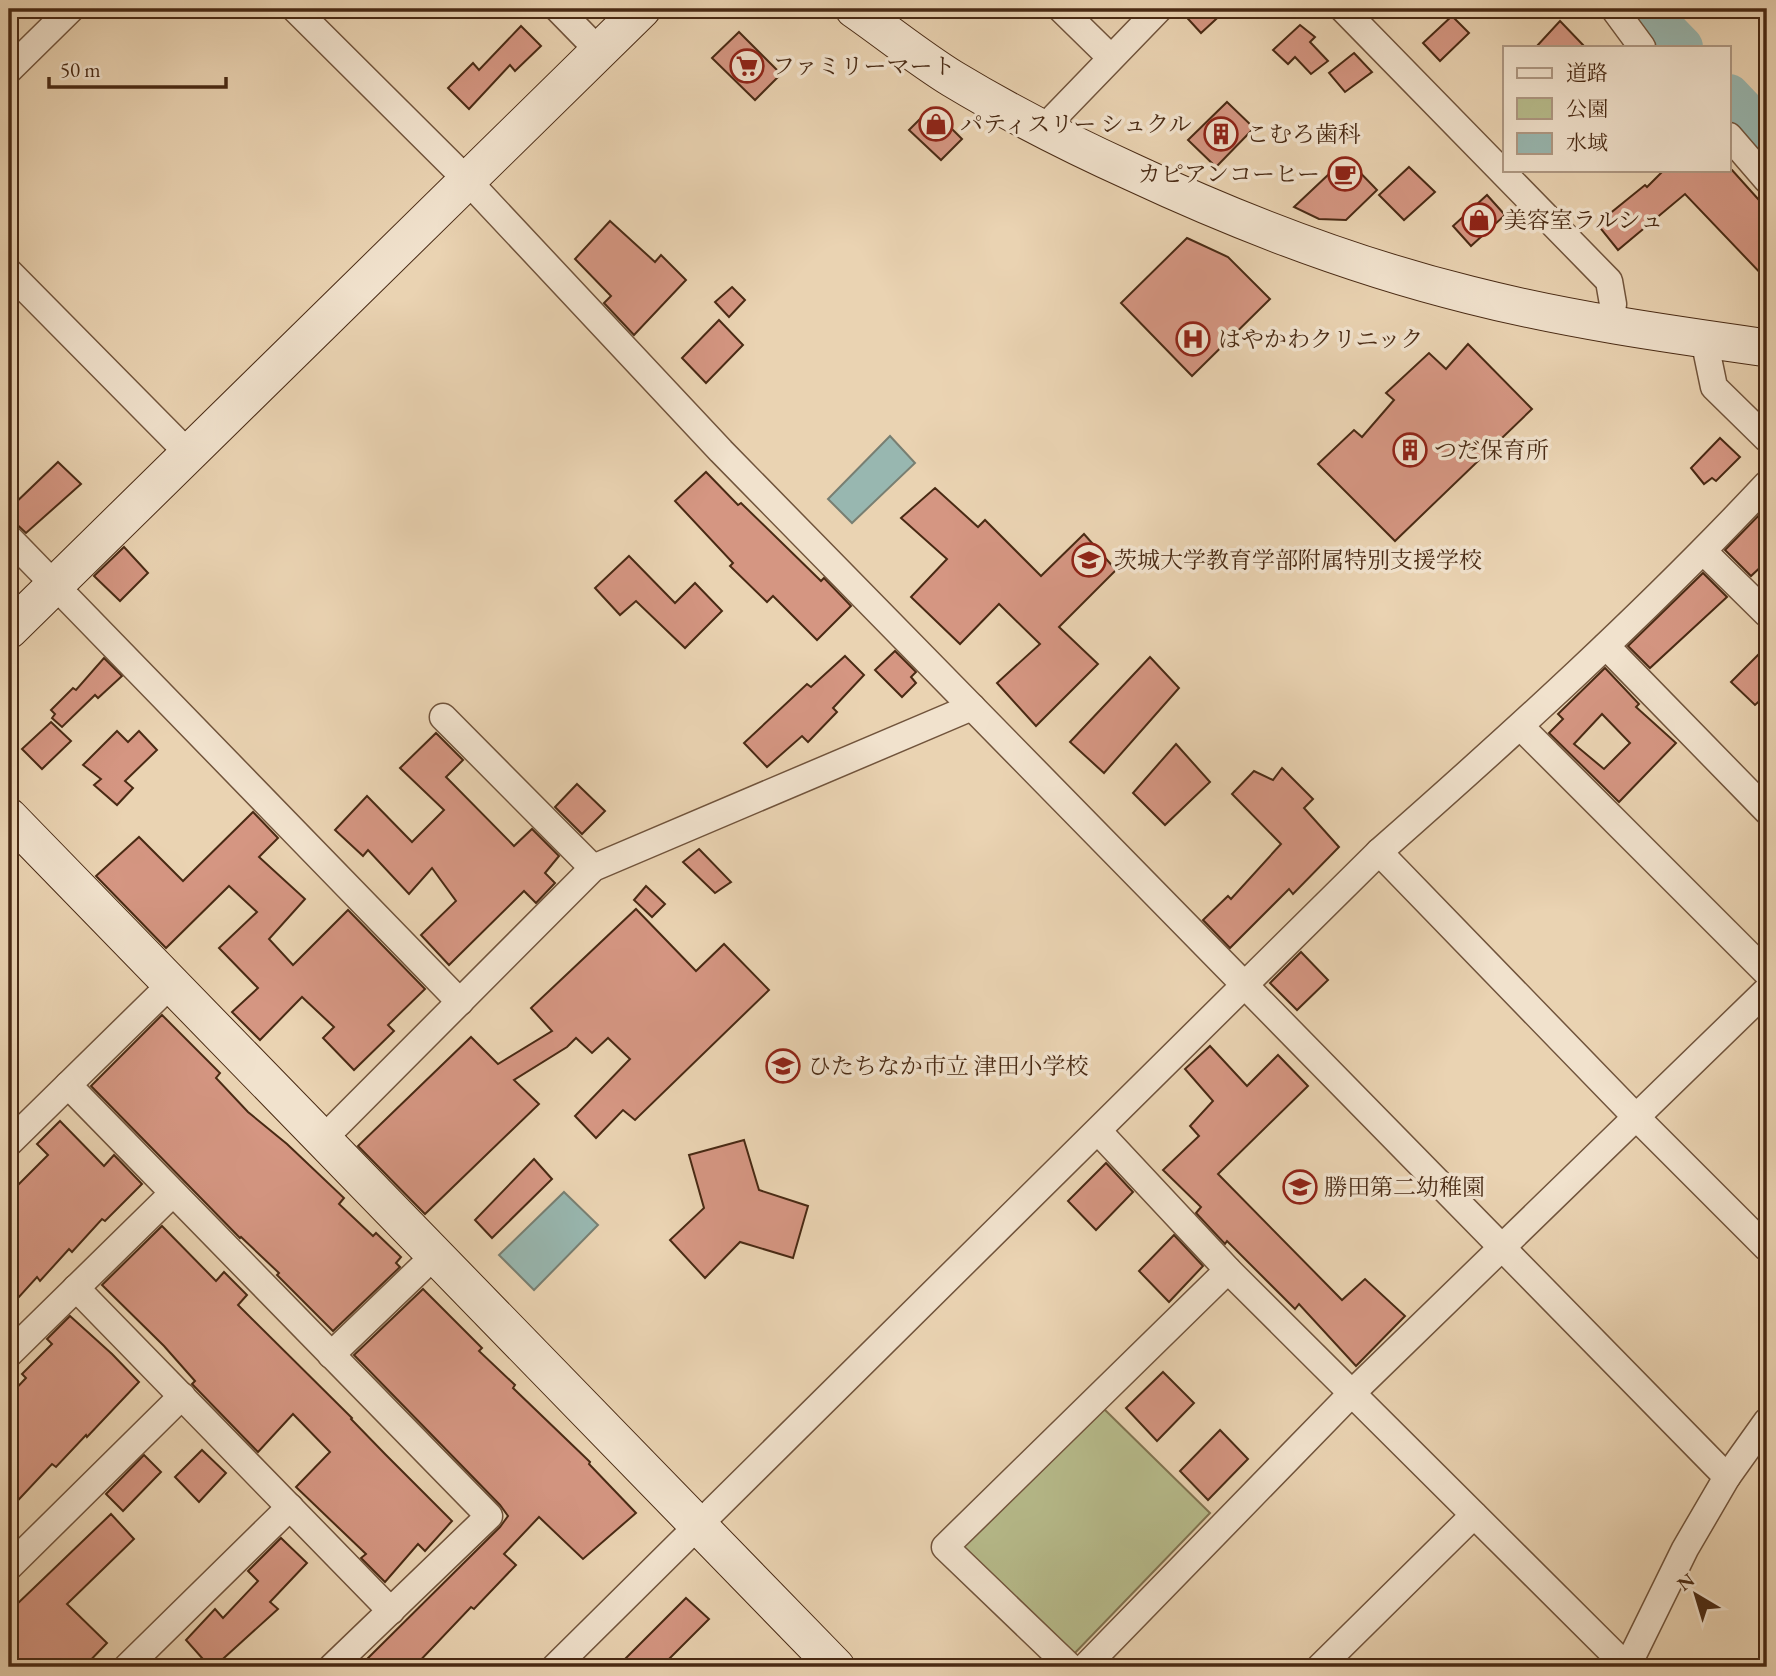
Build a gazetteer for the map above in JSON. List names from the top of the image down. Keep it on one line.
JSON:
{"places":{"supermarket":["ファミリーマート"],"shop":["パティスリー シュクル","美容室ラルシュ"],"building":["こむろ歯科","つだ保育所"],"cafe":["カピアンコーヒー"],"hospital":["はやかわクリニック"],"school or university":["茨城大学教育学部附属特別支援学校","ひたちなか市立 津田小学校","勝田第二幼稚園"]},"legend":["道路","公園","水域"],"scale_bar":"50 m","north":"top left"}
